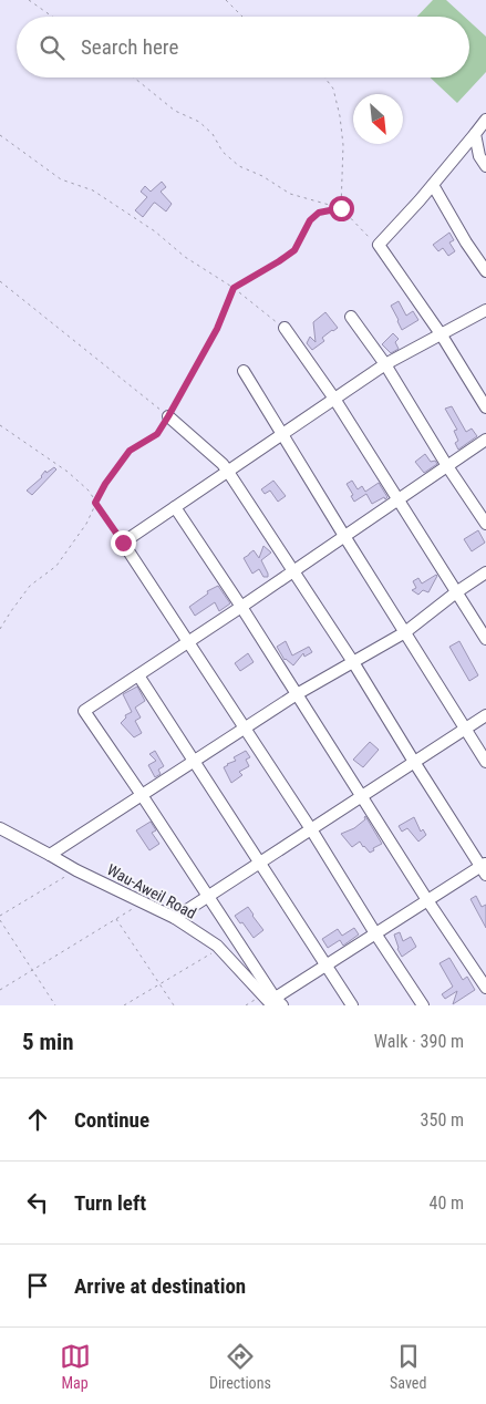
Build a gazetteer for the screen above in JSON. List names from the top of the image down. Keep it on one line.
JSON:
{"streets":{"street":["Wau-Aweil Road"]},"north":"bottom right","page":{"search":"Search here","heading":["5 min","Walk · 390 m"],"list":[["Continue","350 m"],["Turn left","40 m"],"Arrive at destination"],"nav":["Map","Directions","Saved"]}}
